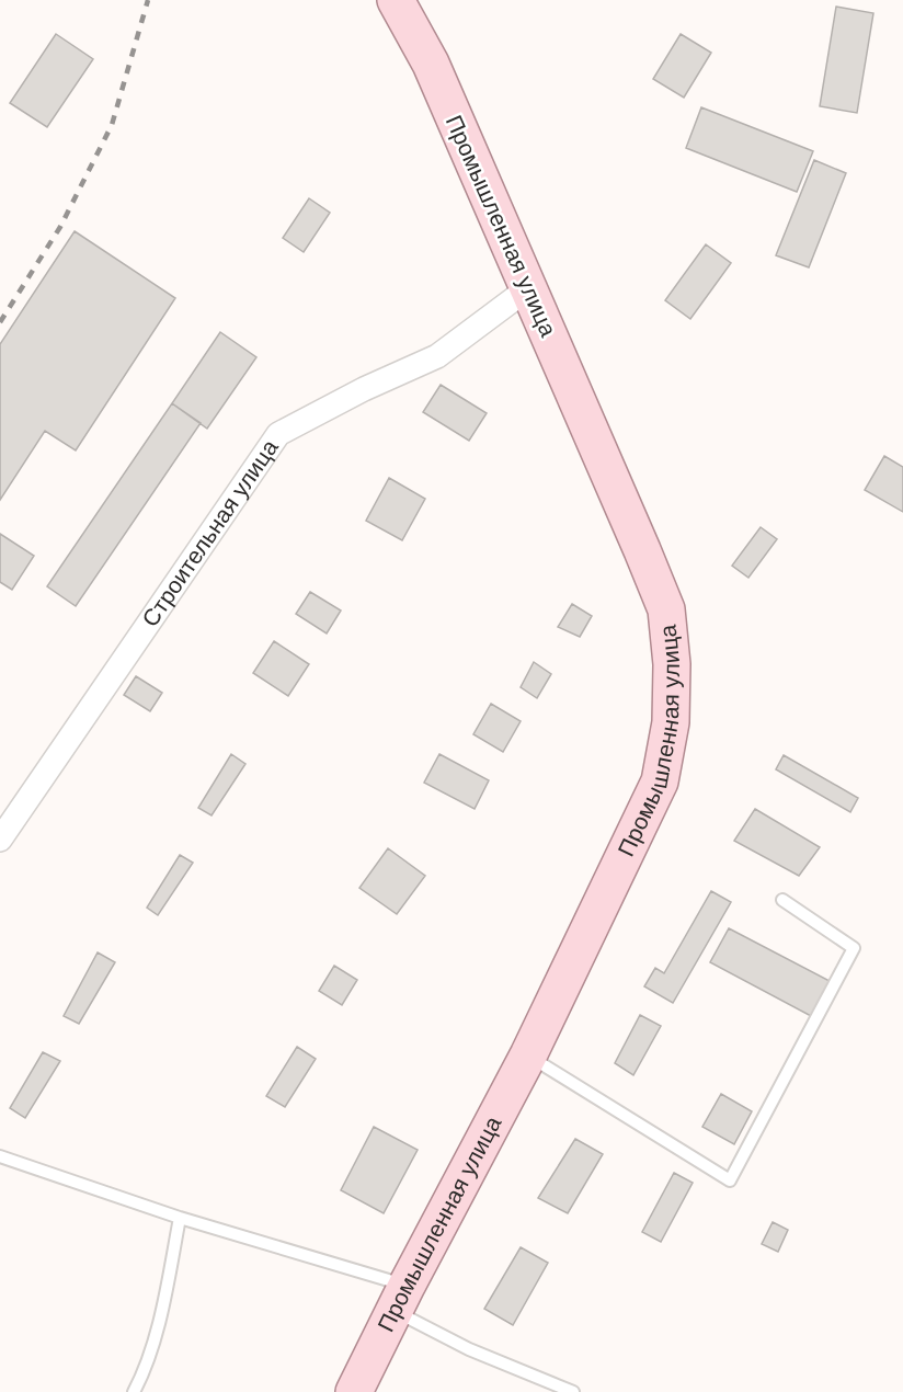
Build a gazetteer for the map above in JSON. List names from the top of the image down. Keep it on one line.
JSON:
{"streets":{"main road":["Промышленная улица"],"street":["Строительная улица"]},"crossings":[["Промышленная улица","Строительная улица"]]}
